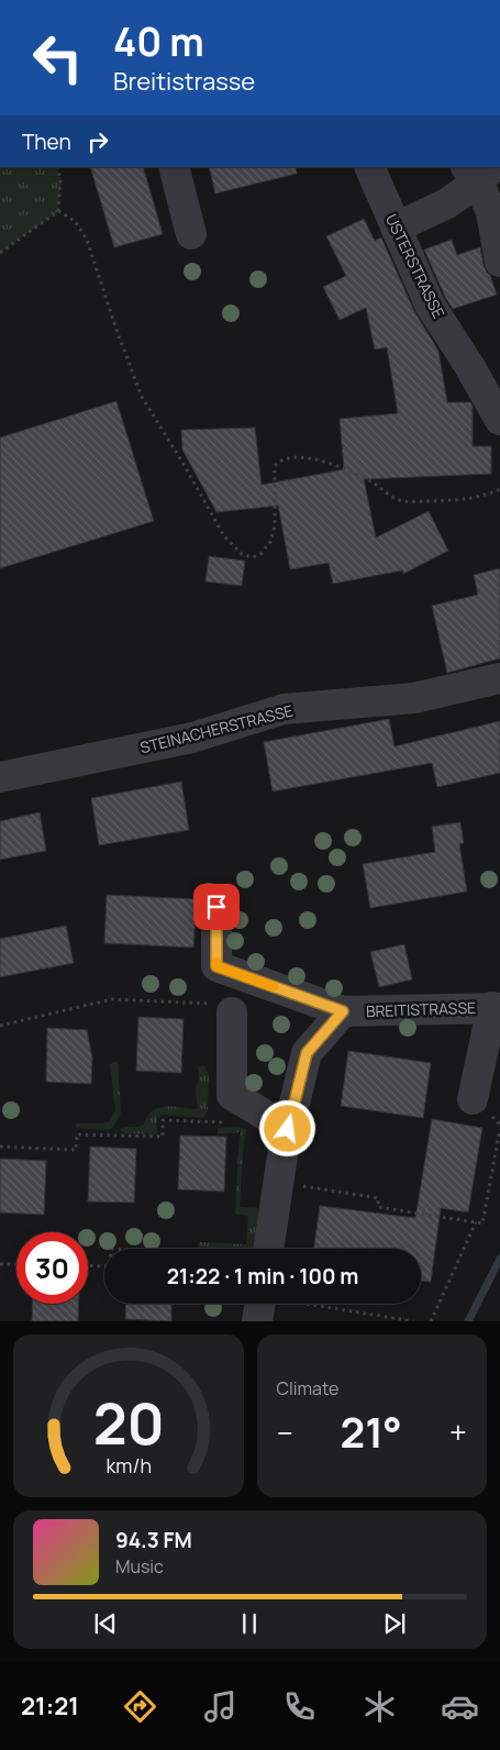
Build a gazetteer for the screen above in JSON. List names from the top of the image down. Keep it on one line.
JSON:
{"streets":{"street":["USTERSTRASSE","STEINACHERSTRASSE","BREITISTRASSE"]},"page":{"turn":["40 m","Breitistrasse"],"then":"Then","limit":"30","trip":"21:22 · 1 min · 100 m","tile":"Climate","heat":["−","21°","+"],"song":["94.3 FM","Music"],"tabs":"21:21","gauge":["20","km/h"]}}
